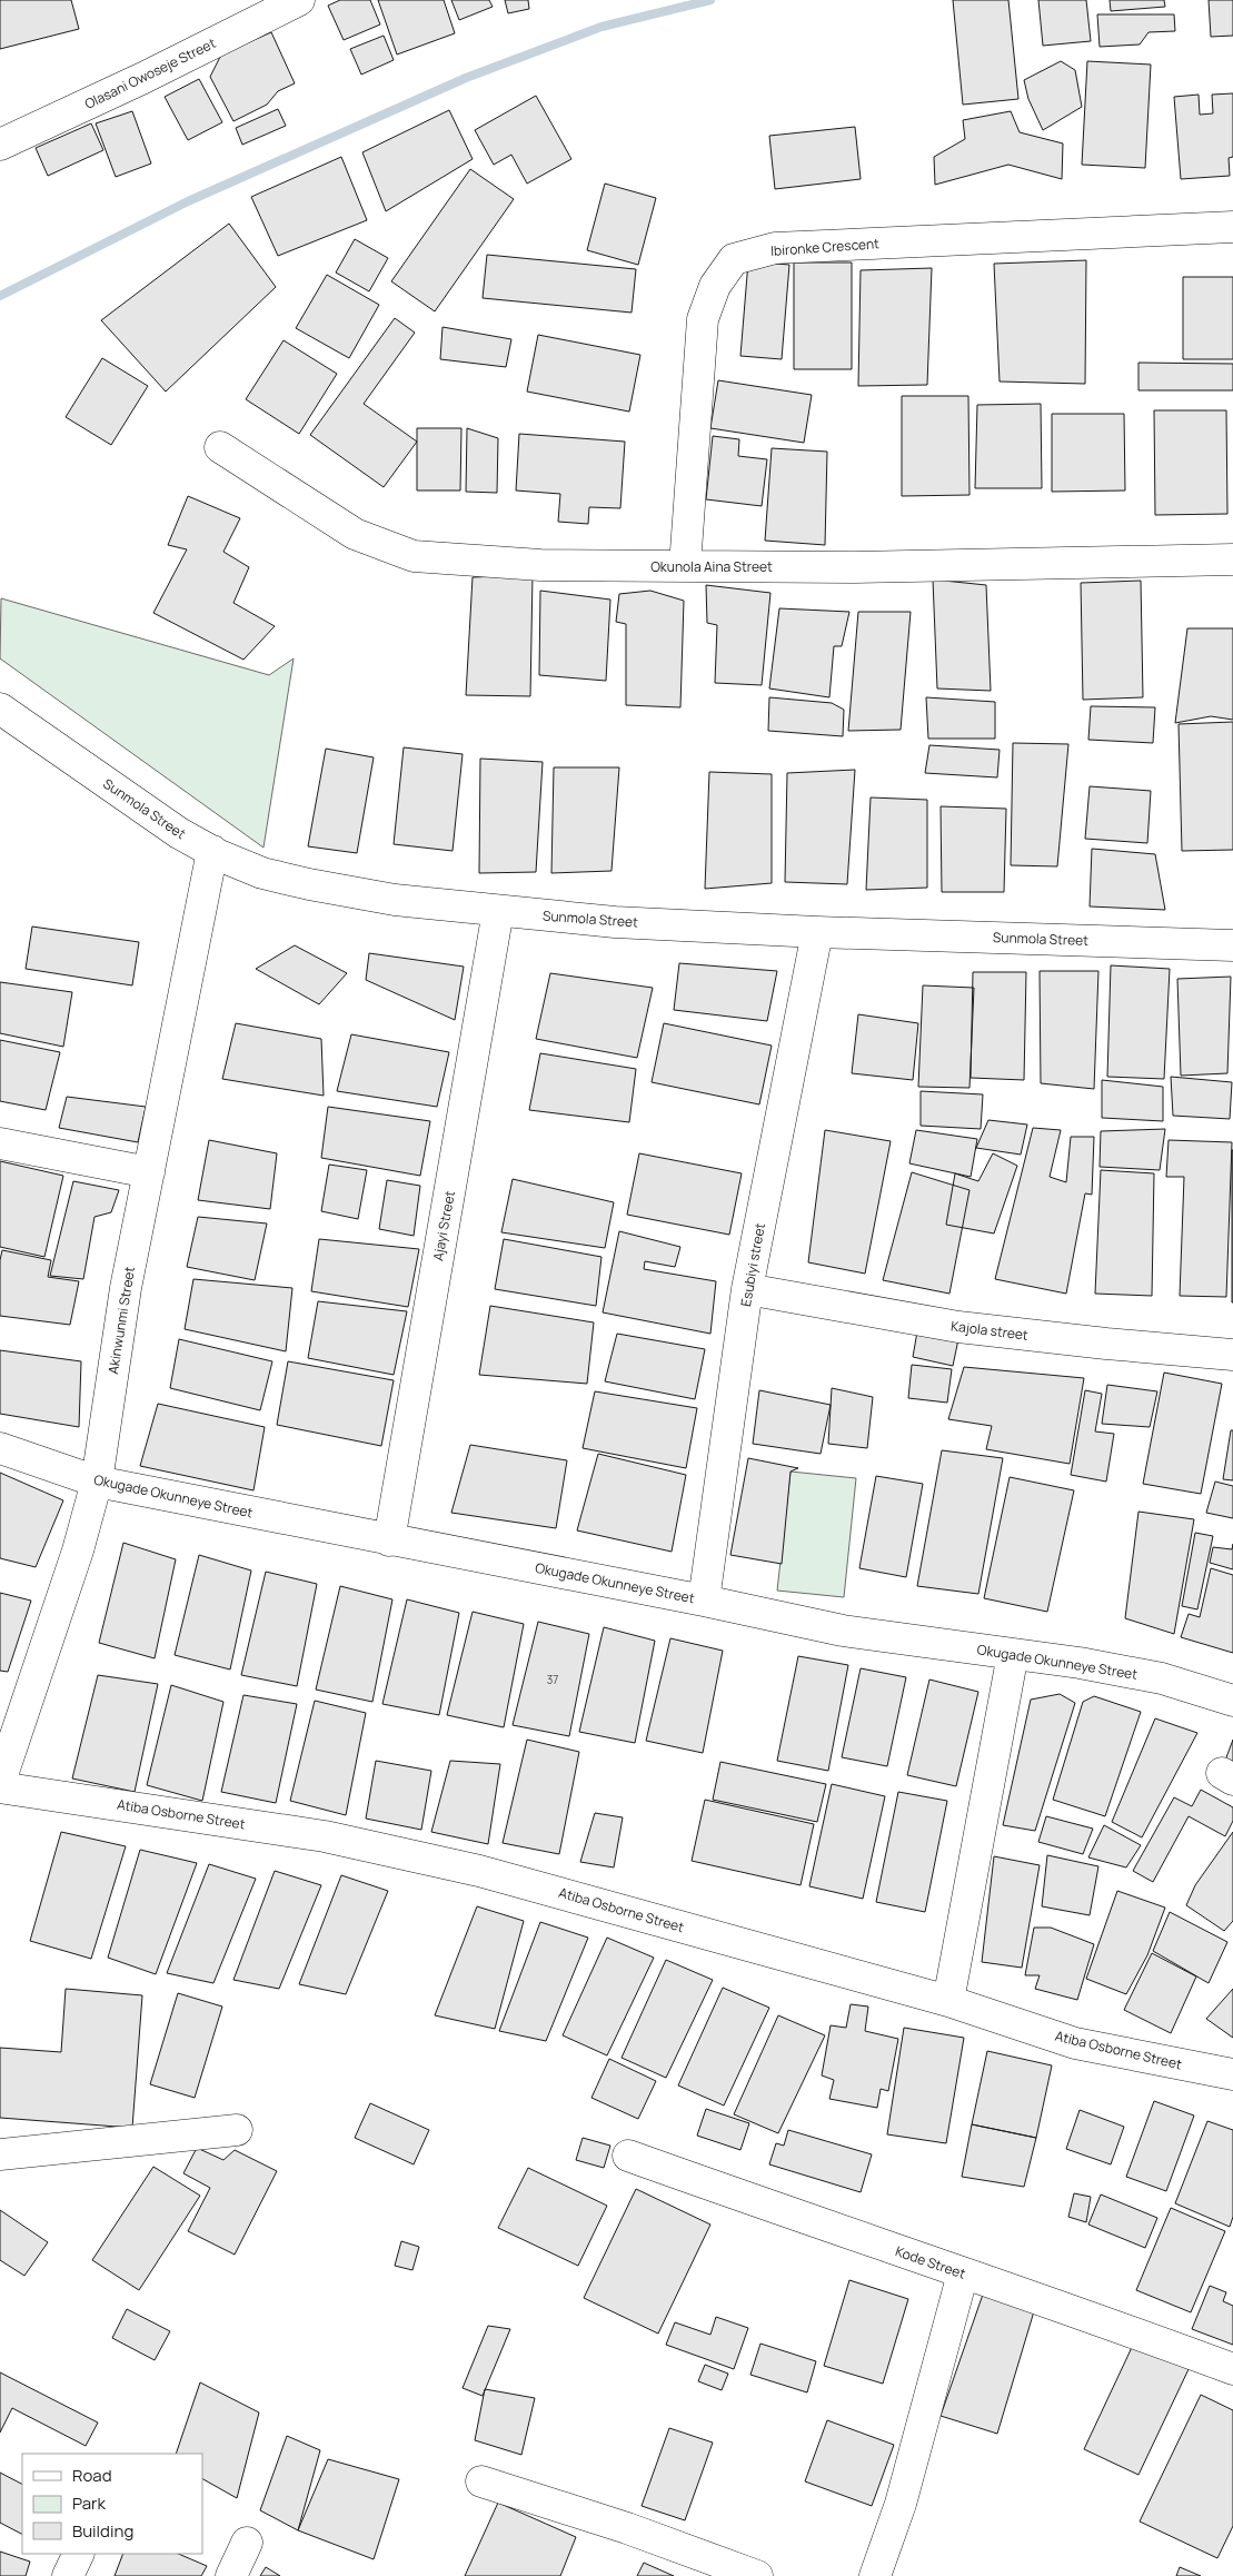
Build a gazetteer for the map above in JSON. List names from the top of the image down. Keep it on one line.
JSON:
{"streets":{"street":["Olasani Owoseje Street","Ibironke Crescent","Okunola Aina Street","Sunmola Street","Ajayi Street","Esubiyi street","Akinwunmi Street","Kajola street","Okugade Okunneye Street","Atiba Osborne Street","Kode Street"]},"crossings":[["Ibironke Crescent","Okunola Aina Street"],["Sunmola Street","Ajayi Street"],["Sunmola Street","Esubiyi street"],["Sunmola Street","Akinwunmi Street"],["Ajayi Street","Okugade Okunneye Street"],["Esubiyi street","Kajola street"],["Esubiyi street","Okugade Okunneye Street"],["Akinwunmi Street","Okugade Okunneye Street"]],"house_numbers":["37"],"legend":["Road","Park","Building"]}
